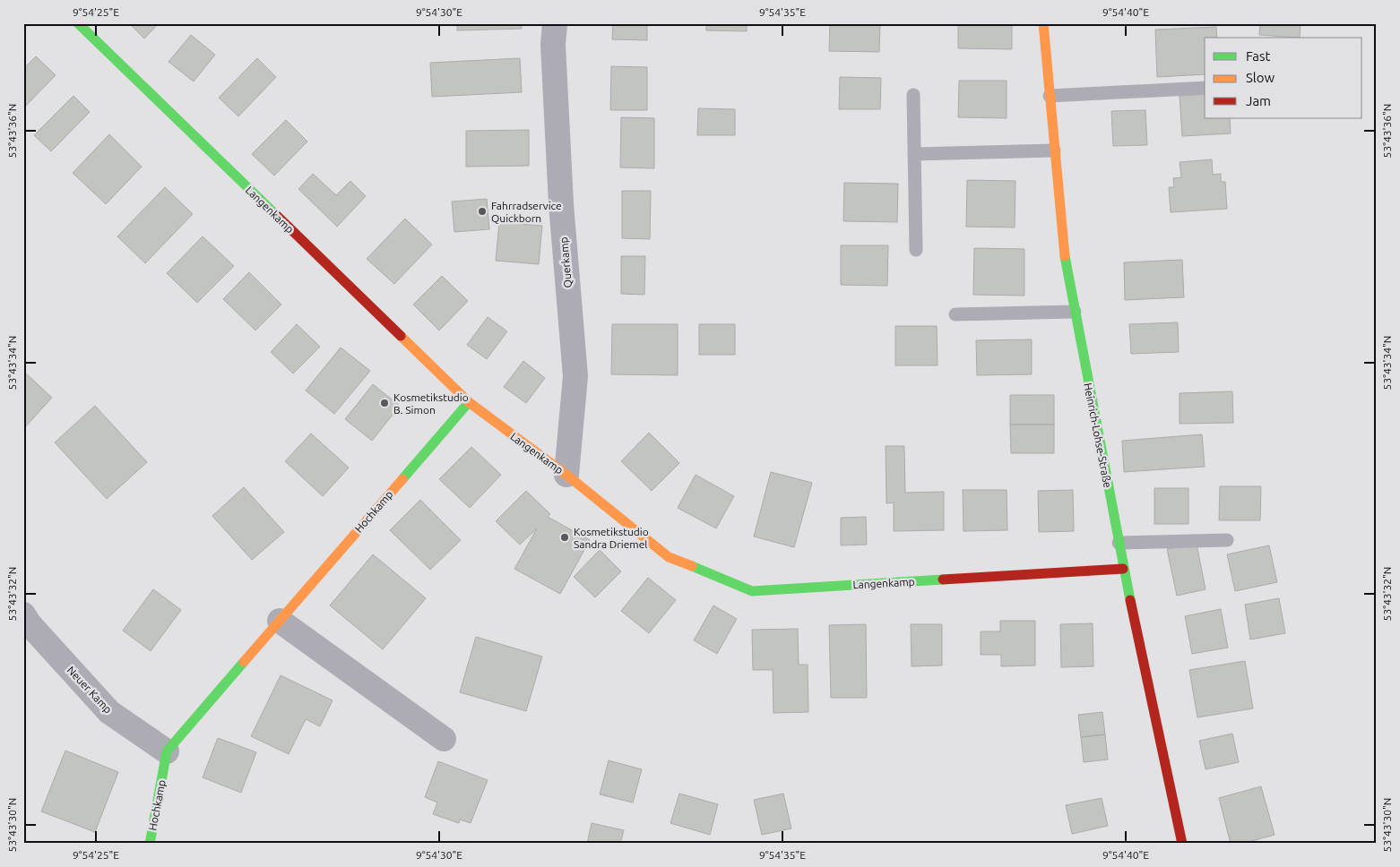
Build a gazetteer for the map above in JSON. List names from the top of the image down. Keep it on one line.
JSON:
{"streets":{"street":["Langenkamp","Querkamp","Heinrich-Lohse-Straße","Hochkamp","Neuer Kamp"]},"crossings":[["Langenkamp","Querkamp"],["Langenkamp","Heinrich-Lohse-Straße"],["Langenkamp","Hochkamp"],["Hochkamp","Neuer Kamp"]],"places":["Fahrradservice Quickborn","Kosmetikstudio B. Simon","Kosmetikstudio Sandra Driemel"],"legend":["Fast","Slow","Jam"],"coordinates":["9°54'25\"E","9°54'30\"E","9°54'35\"E","9°54'40\"E","53°43'36\"N","53°43'34\"N","53°43'32\"N","53°43'30\"N"]}
